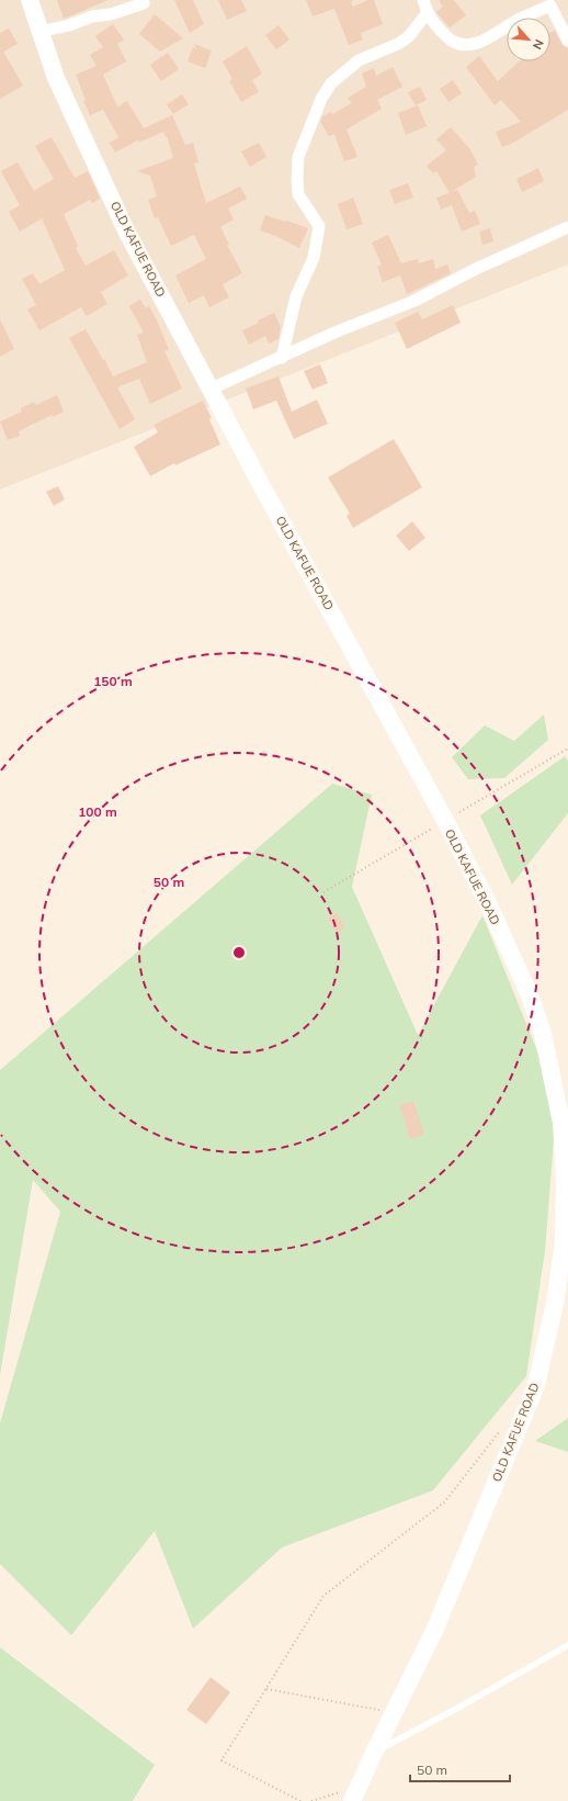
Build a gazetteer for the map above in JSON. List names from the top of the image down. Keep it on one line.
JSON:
{"streets":{"street":["OLD KAFUE ROAD"]},"scale_bar":"50 m","north":"bottom right","rings":["150 m","100 m","50 m"]}
